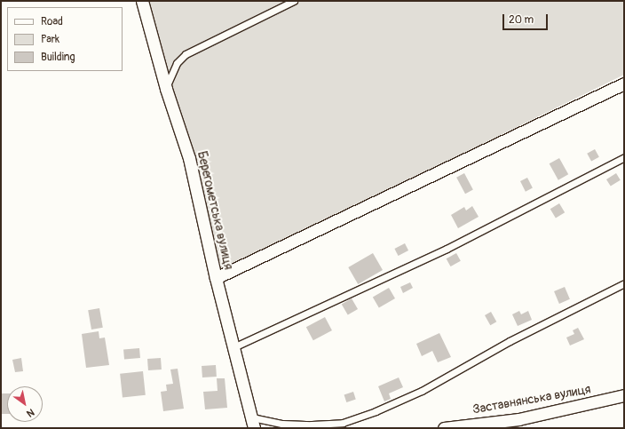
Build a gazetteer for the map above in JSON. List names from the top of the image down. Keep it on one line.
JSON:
{"streets":{"street":["Берегометська вулиця","Заставнянська вулиця"]},"legend":["Road","Park","Building"],"scale_bar":"20 m","north":"bottom right"}
